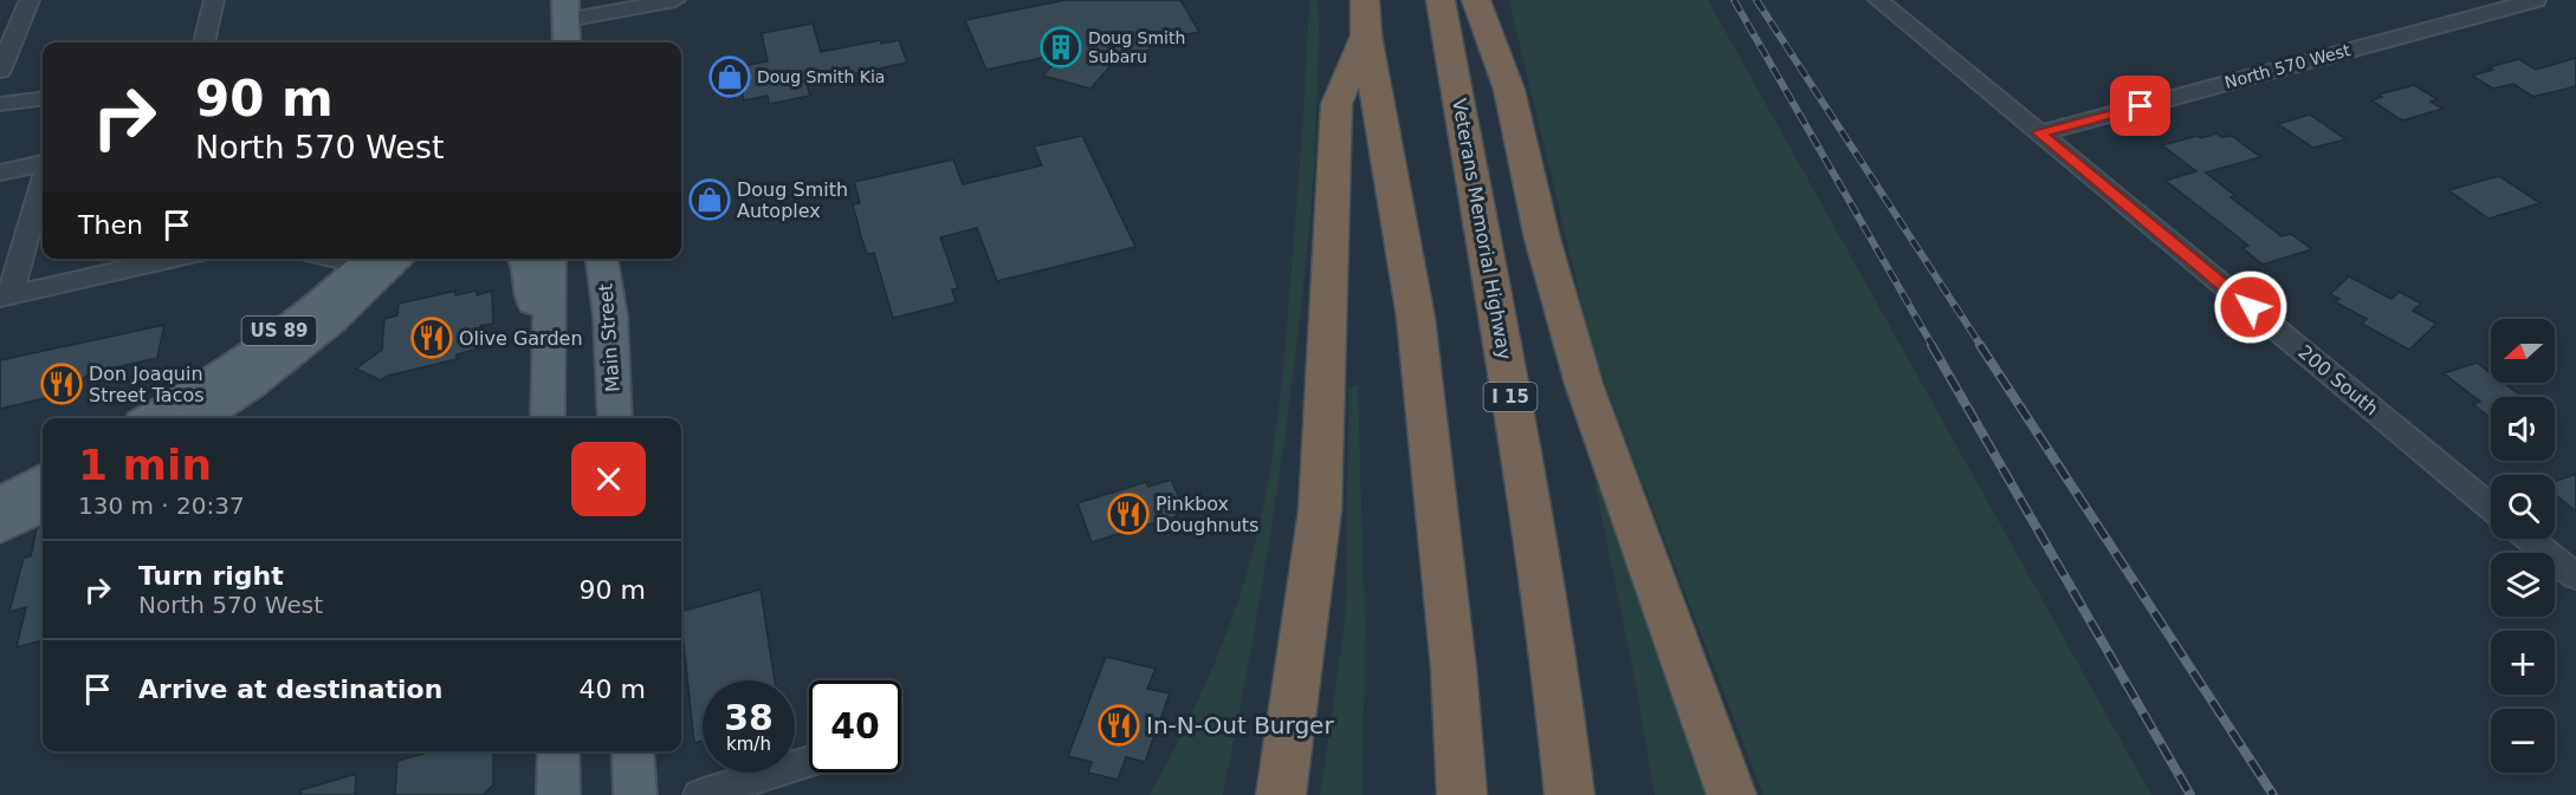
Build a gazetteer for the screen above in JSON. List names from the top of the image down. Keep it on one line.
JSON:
{"streets":{"highway":["Veterans Memorial Highway","I 15"],"main road":["US 89","Main Street"],"street":["North 570 West","200 South"]},"crossings":[["North 570 West","200 South"]],"places":{"building":["Doug Smith Subaru"],"shop":["Doug Smith Kia","Doug Smith Autoplex"],"restaurant":["Olive Garden","Don Joaquin Street Tacos","Pinkbox Doughnuts","In-N-Out Burger"]},"north":"left","page":{"turn":["90 m","North 570 West"],"then":"Then","map_buttons":["+","−"],"heading":["1 min","130 m · 20:37"],"list":[{"name":"Turn right","note":"North 570 West","value":"90 m"},{"name":"Arrive at destination","value":"40 m"}],"speed":"38 km/h","limit":"40"}}
